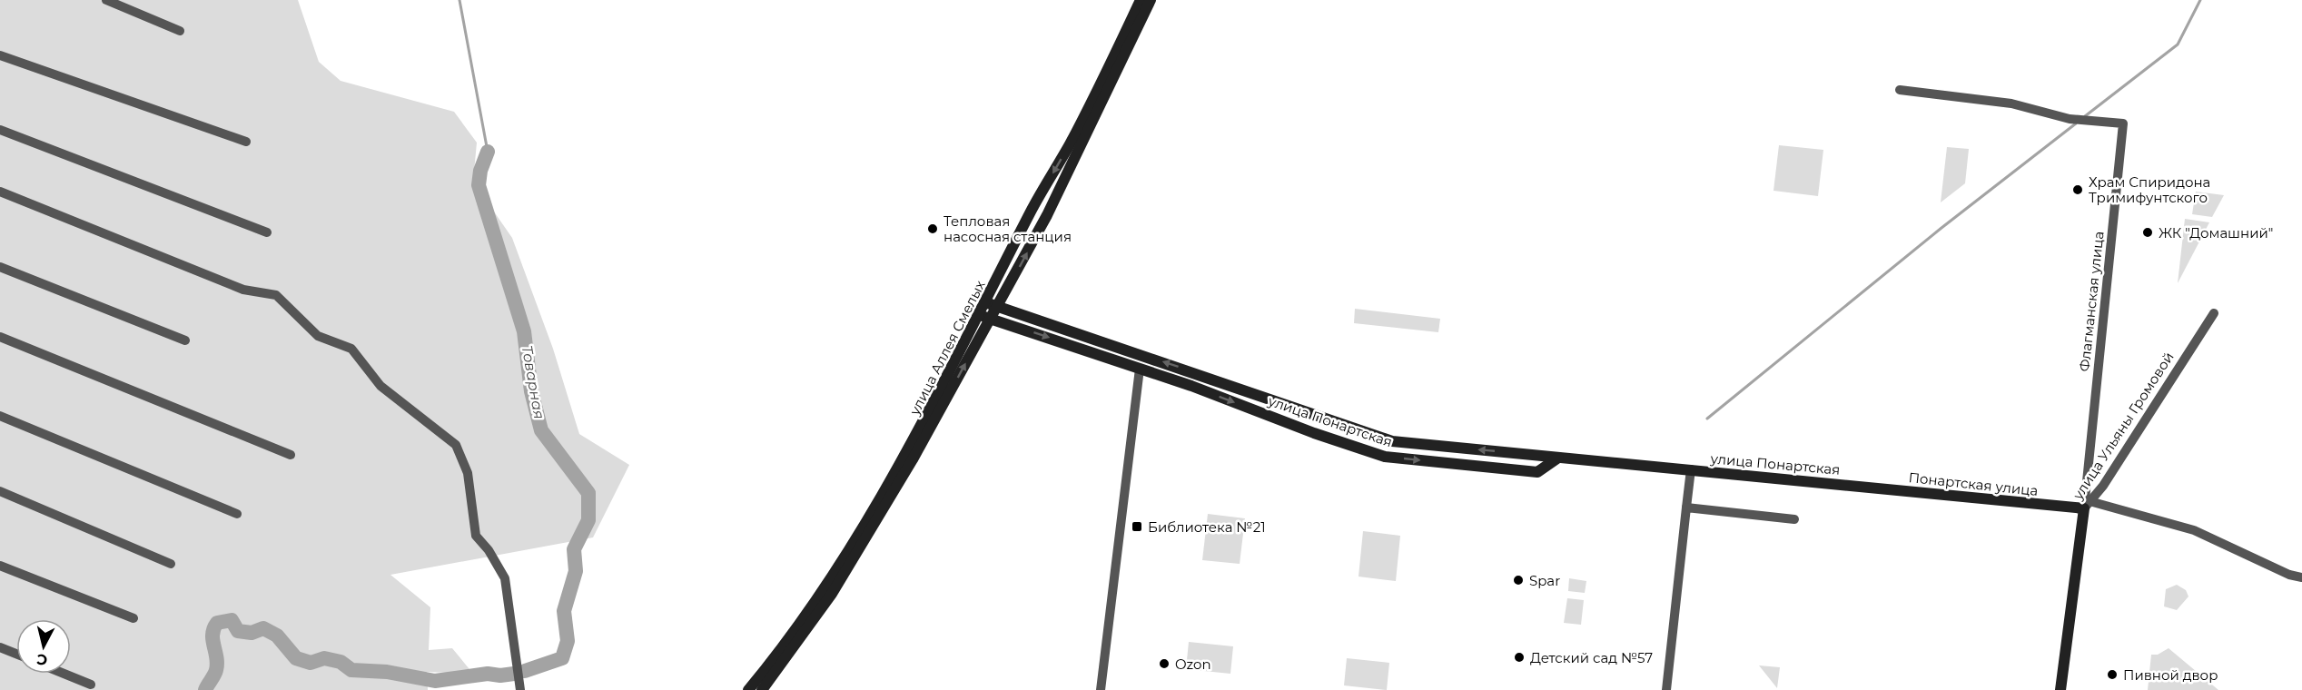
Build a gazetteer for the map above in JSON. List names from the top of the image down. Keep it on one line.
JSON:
{"streets":{"main road":["улица Аллея Смелых","улица Понартская","улица Ульяны Громовой","Понартская улица"],"street":["Флагманская улица"]},"crossings":[["Флагманская улица","улица Ульяны Громовой"],["Флагманская улица","Понартская улица"],["улица Аллея Смелых","улица Понартская"],["улица Понартская","Понартская улица"],["улица Ульяны Громовой","Понартская улица"]],"water":["Товарная"],"places":{"other":["Храм Спиридона Тримифунтского","Тепловая насосная станция","ЖК \"Домашний\"","Spar","Детский сад №57","Ozon","Пивной двор"],"transit":["Библиотека №21"]},"north":"bottom"}
